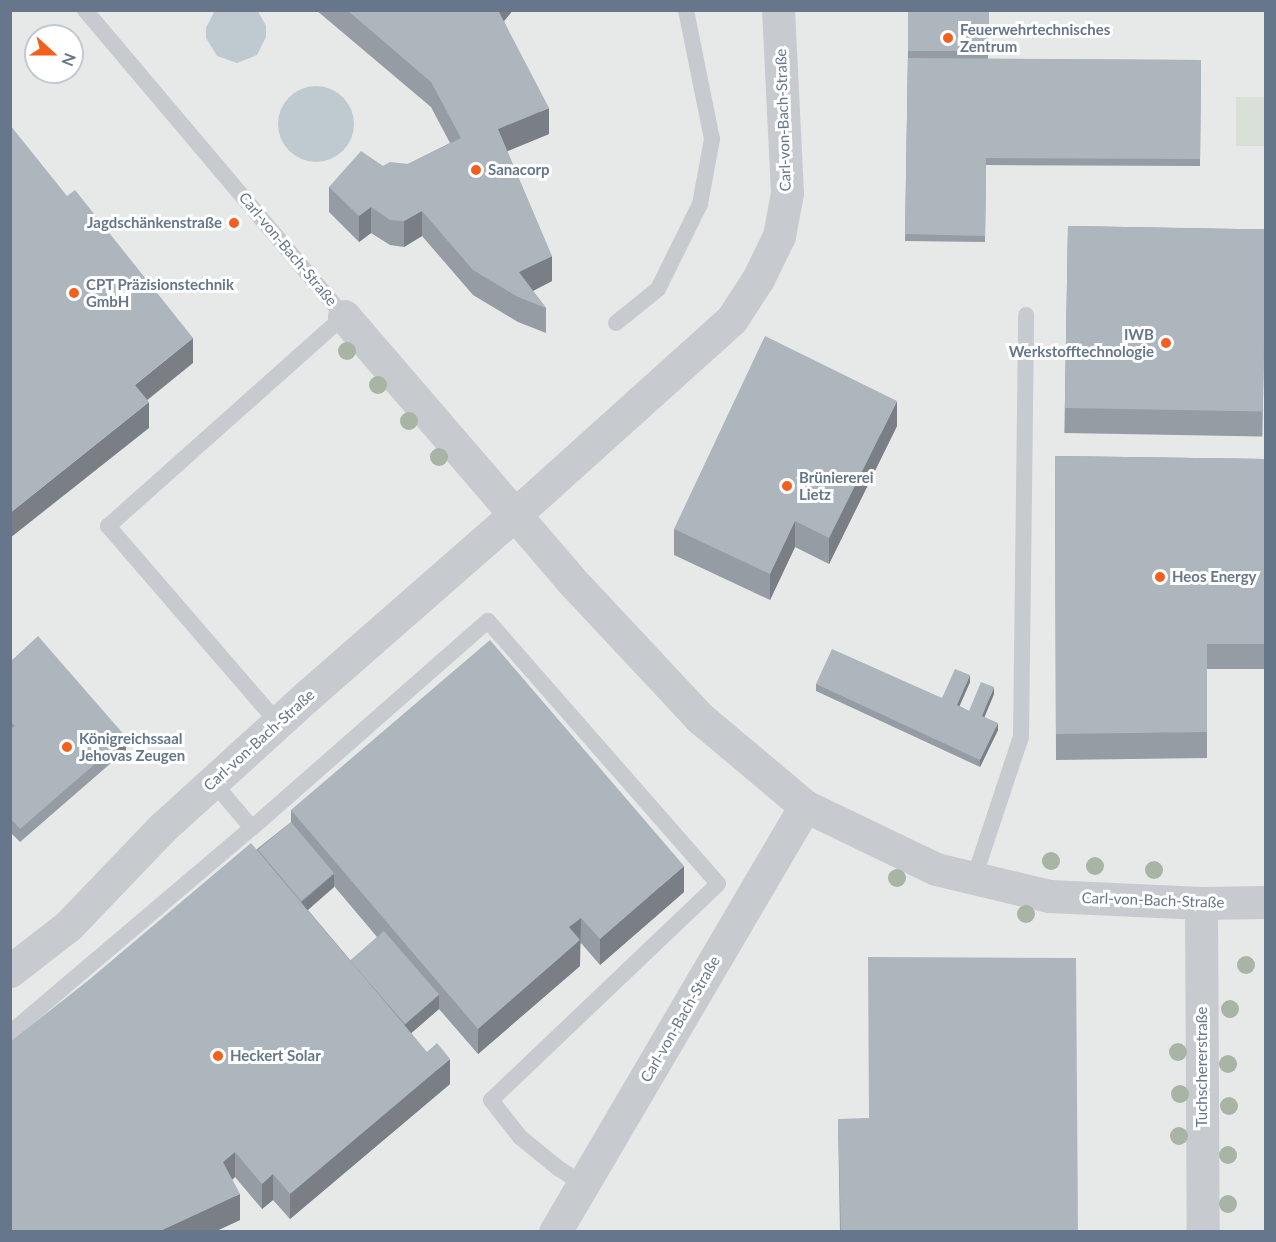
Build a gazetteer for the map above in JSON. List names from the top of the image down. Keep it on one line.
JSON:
{"streets":{"street":["Carl-von-Bach-Straße","Tuchschererstraße"]},"crossings":[["Carl-von-Bach-Straße","Tuchschererstraße"]],"places":["Feuerwehrtechnisches Zentrum","Sanacorp","Jagdschänkenstraße","CPT Präzisionstechnik GmbH","IWB Werkstofftechnologie","Brüniererei Lietz","Heos Energy","Königreichssaal Jehovas Zeugen","Heckert Solar"],"north":"right"}
